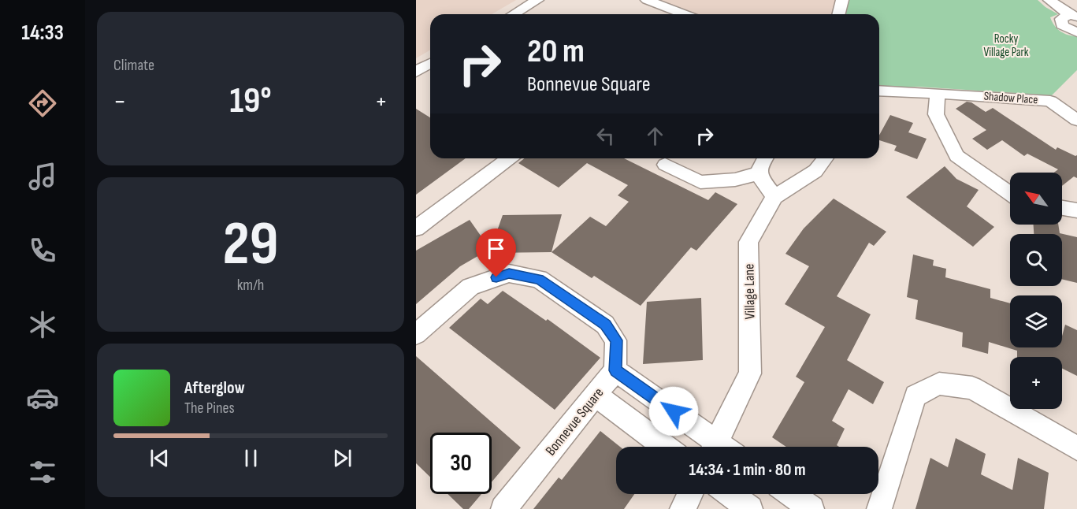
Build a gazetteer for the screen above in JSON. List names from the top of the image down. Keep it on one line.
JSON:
{"streets":{"street":["Shadow Place","Village Lane","Bonnevue Square"]},"parks":["Rocky Village Park"],"north":"top left","page":{"tabs":"14:33","tile":["Climate",["29","km/h"]],"turn":["20 m","Bonnevue Square"],"heat":["−","19°","+"],"map_buttons":"+","song":["Afterglow","The Pines"],"limit":"30","trip":"14:34 · 1 min · 80 m"}}
